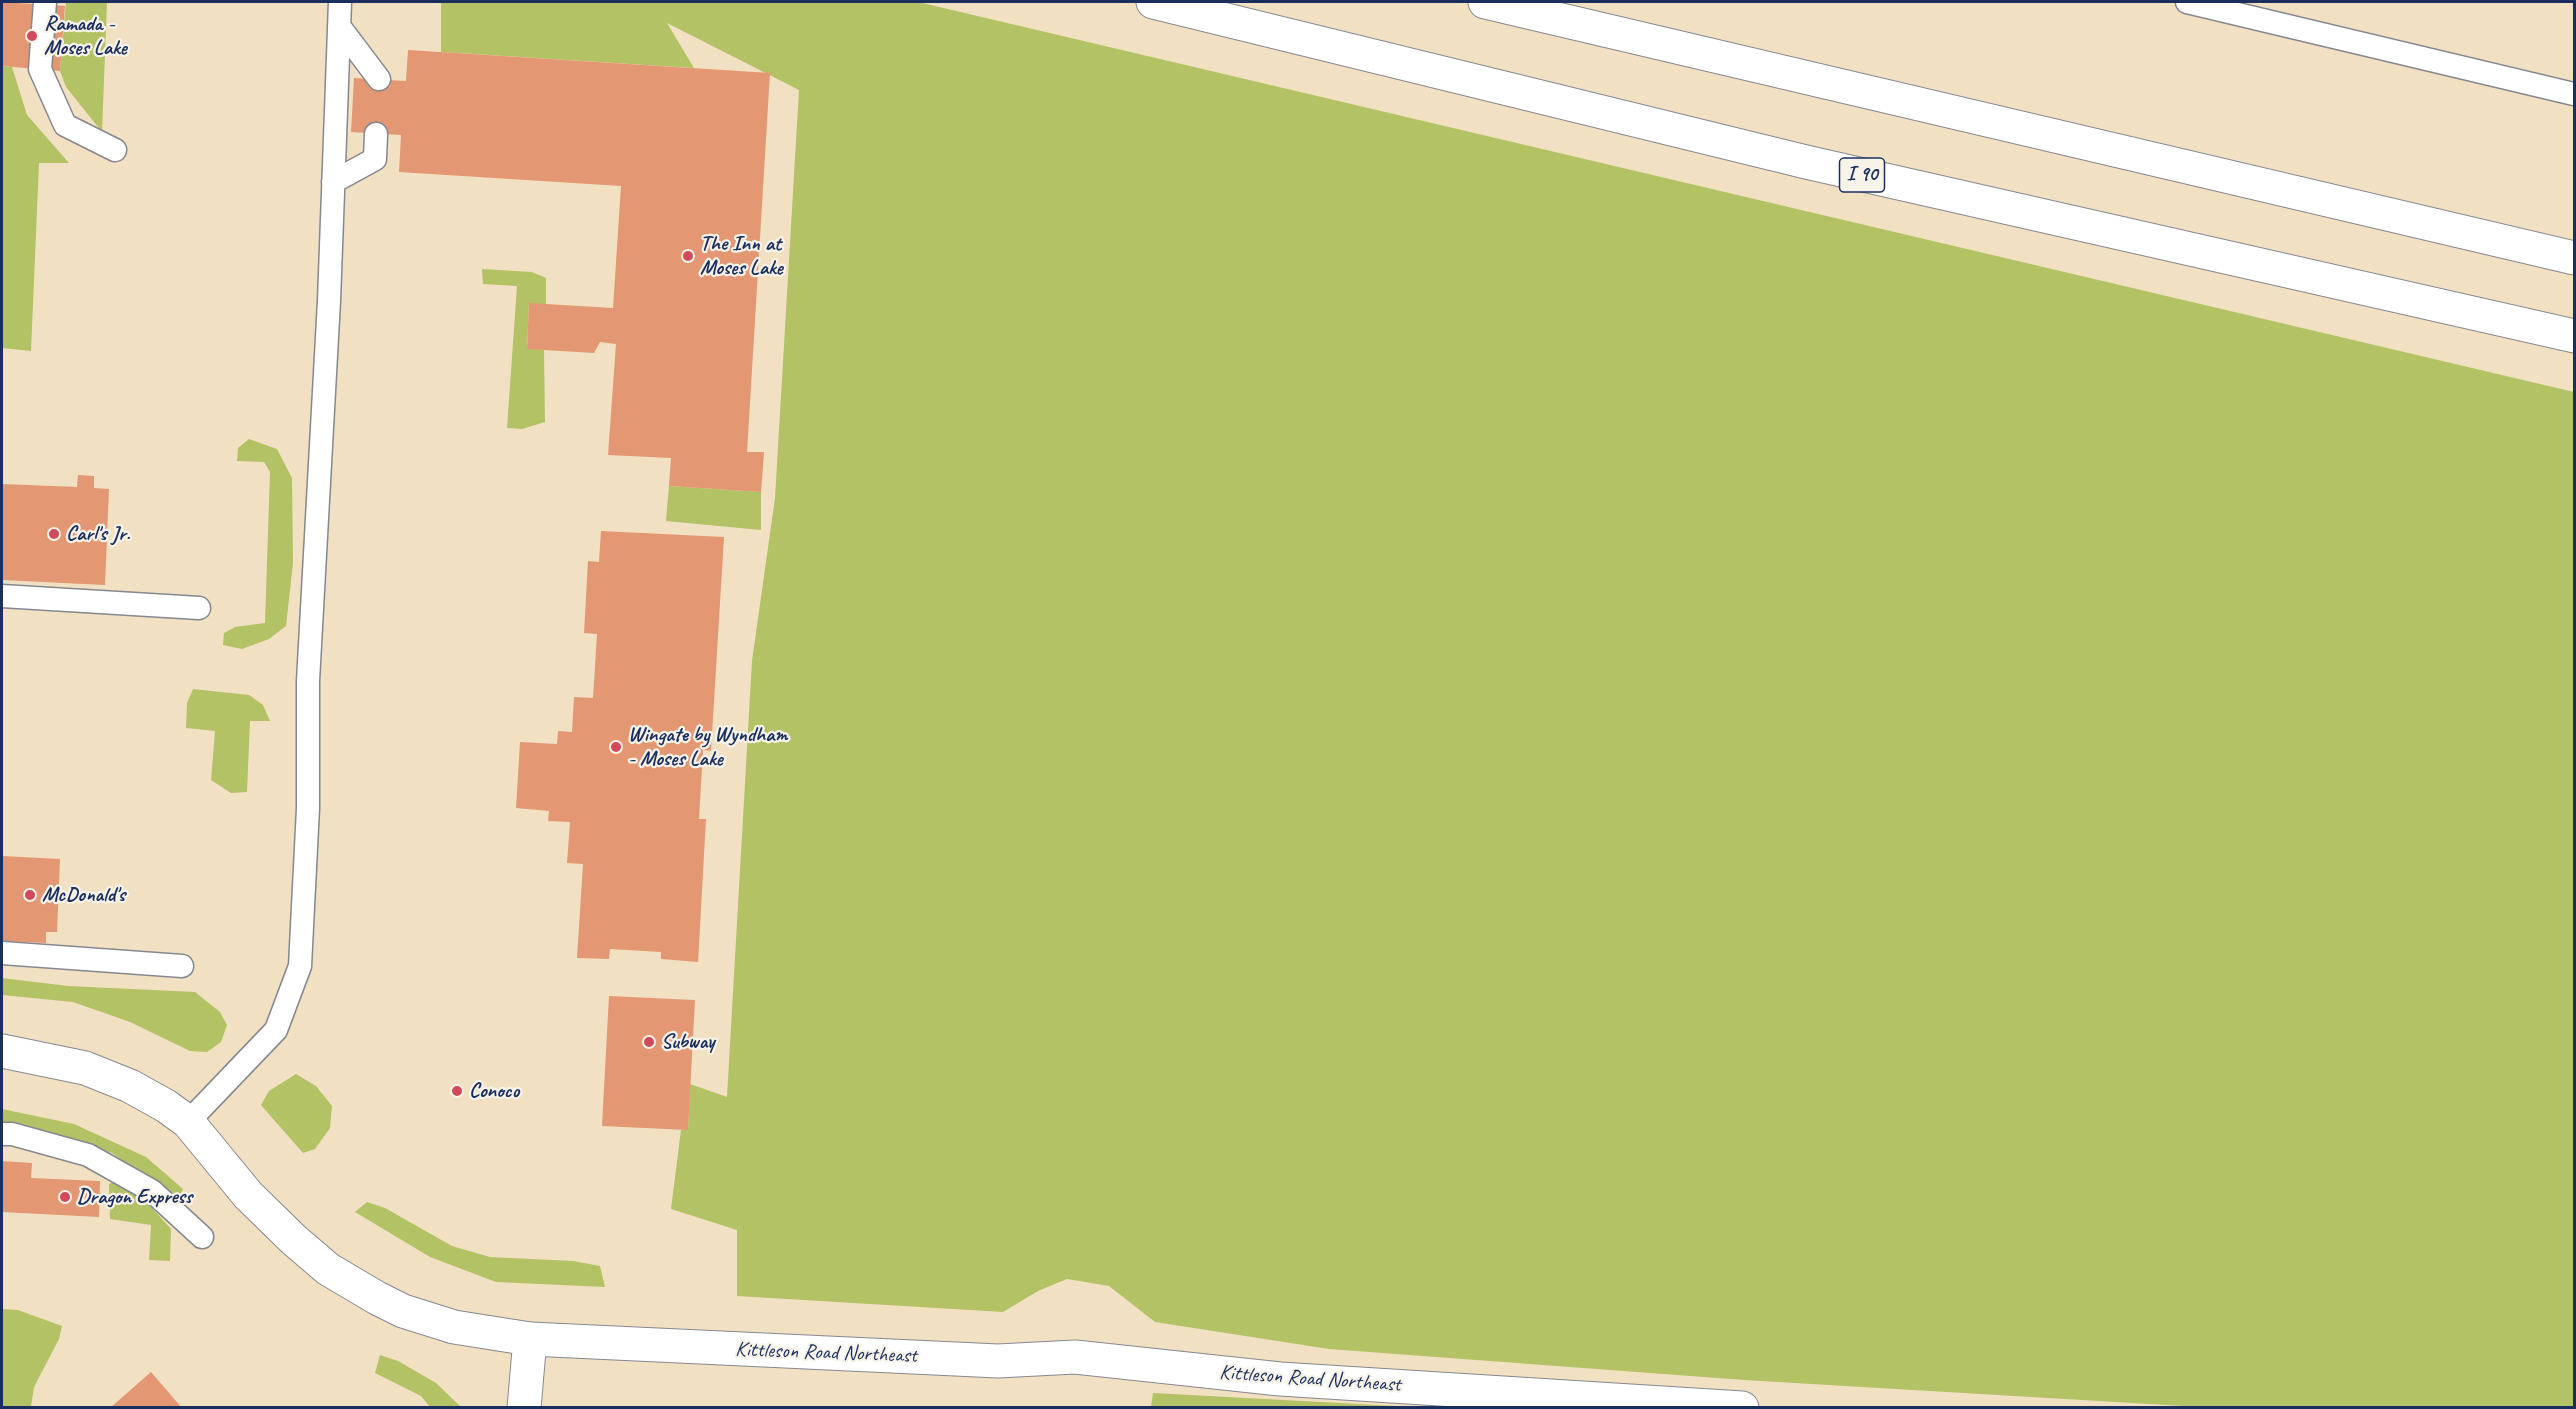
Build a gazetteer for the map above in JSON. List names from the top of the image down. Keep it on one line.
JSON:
{"streets":{"main road":["I 90","Kittleson Road Northeast"]},"places":["Ramada - Moses Lake","The Inn at Moses Lake","Carl's Jr.","Wingate by Wyndham - Moses Lake","McDonald's","Subway","Conoco","Dragon Express"]}
